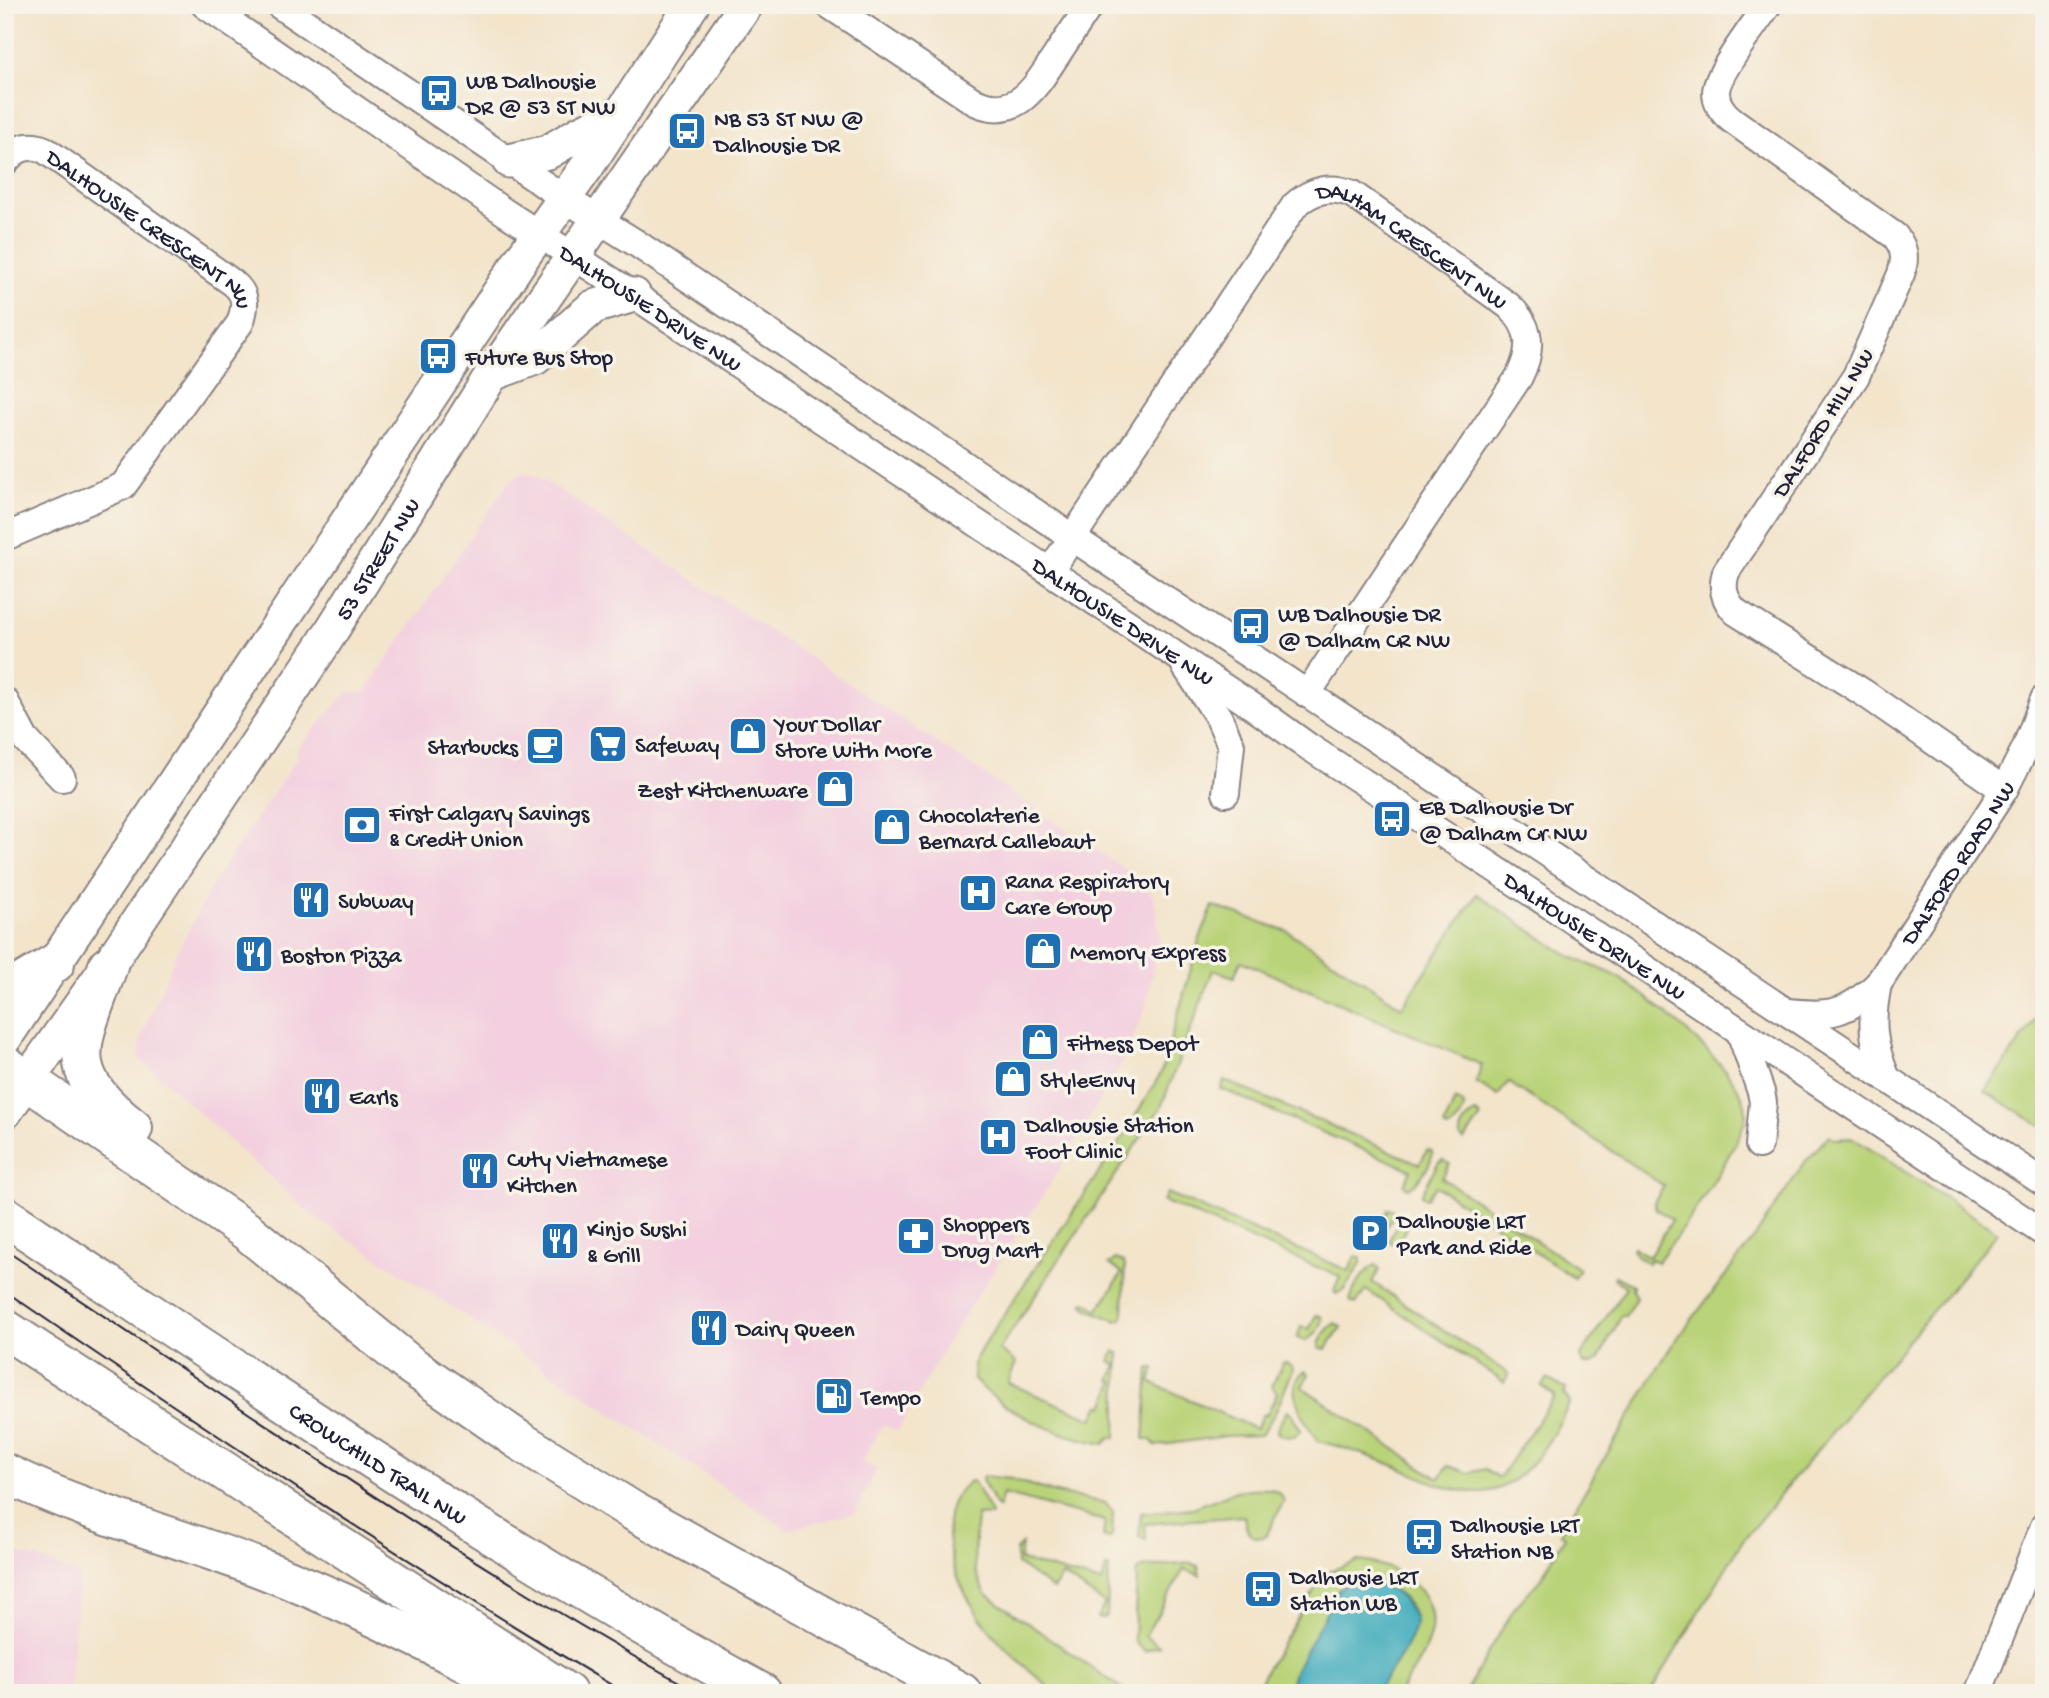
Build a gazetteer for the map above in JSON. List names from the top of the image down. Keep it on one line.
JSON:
{"streets":{"highway":["CROWCHILD TRAIL NW"],"main road":["53 STREET NW"],"street":["DALHOUSIE CRESCENT NW","DALHAM CRESCENT NW","DALHOUSIE DRIVE NW","DALFORD HILL NW","DALFORD ROAD NW"]},"crossings":[["DALHAM CRESCENT NW","DALHOUSIE DRIVE NW"],["DALHOUSIE DRIVE NW","53 STREET NW"],["DALFORD HILL NW","DALFORD ROAD NW"]],"places":{"bus stop":["WB Dalhousie DR @ 53 ST NW","NB 53 ST NW @ Dalhousie DR","Future Bus Stop","WB Dalhousie DR @ Dalham CR NW","EB Dalhousie Dr @ Dalham Cr NW","Dalhousie LRT Station NB","Dalhousie LRT Station WB"],"shop":["Your Dollar Store With More","Zest Kitchenware","Chocolaterie Bernard Callebaut","Memory Express","Fitness Depot","StyleEnvy"],"supermarket":["Safeway"],"cafe":["Starbucks"],"bank":["First Calgary Savings & Credit Union"],"hospital":["Rana Respiratory Care Group","Dalhousie Station Foot Clinic"],"restaurant":["Subway","Boston Pizza","Earls","Cuty Vietnamese Kitchen","Kinjo Sushi & Grill","Dairy Queen"],"parking":["Dalhousie LRT Park and Ride"],"pharmacy":["Shoppers Drug Mart"],"fuel station":["Tempo"]}}
